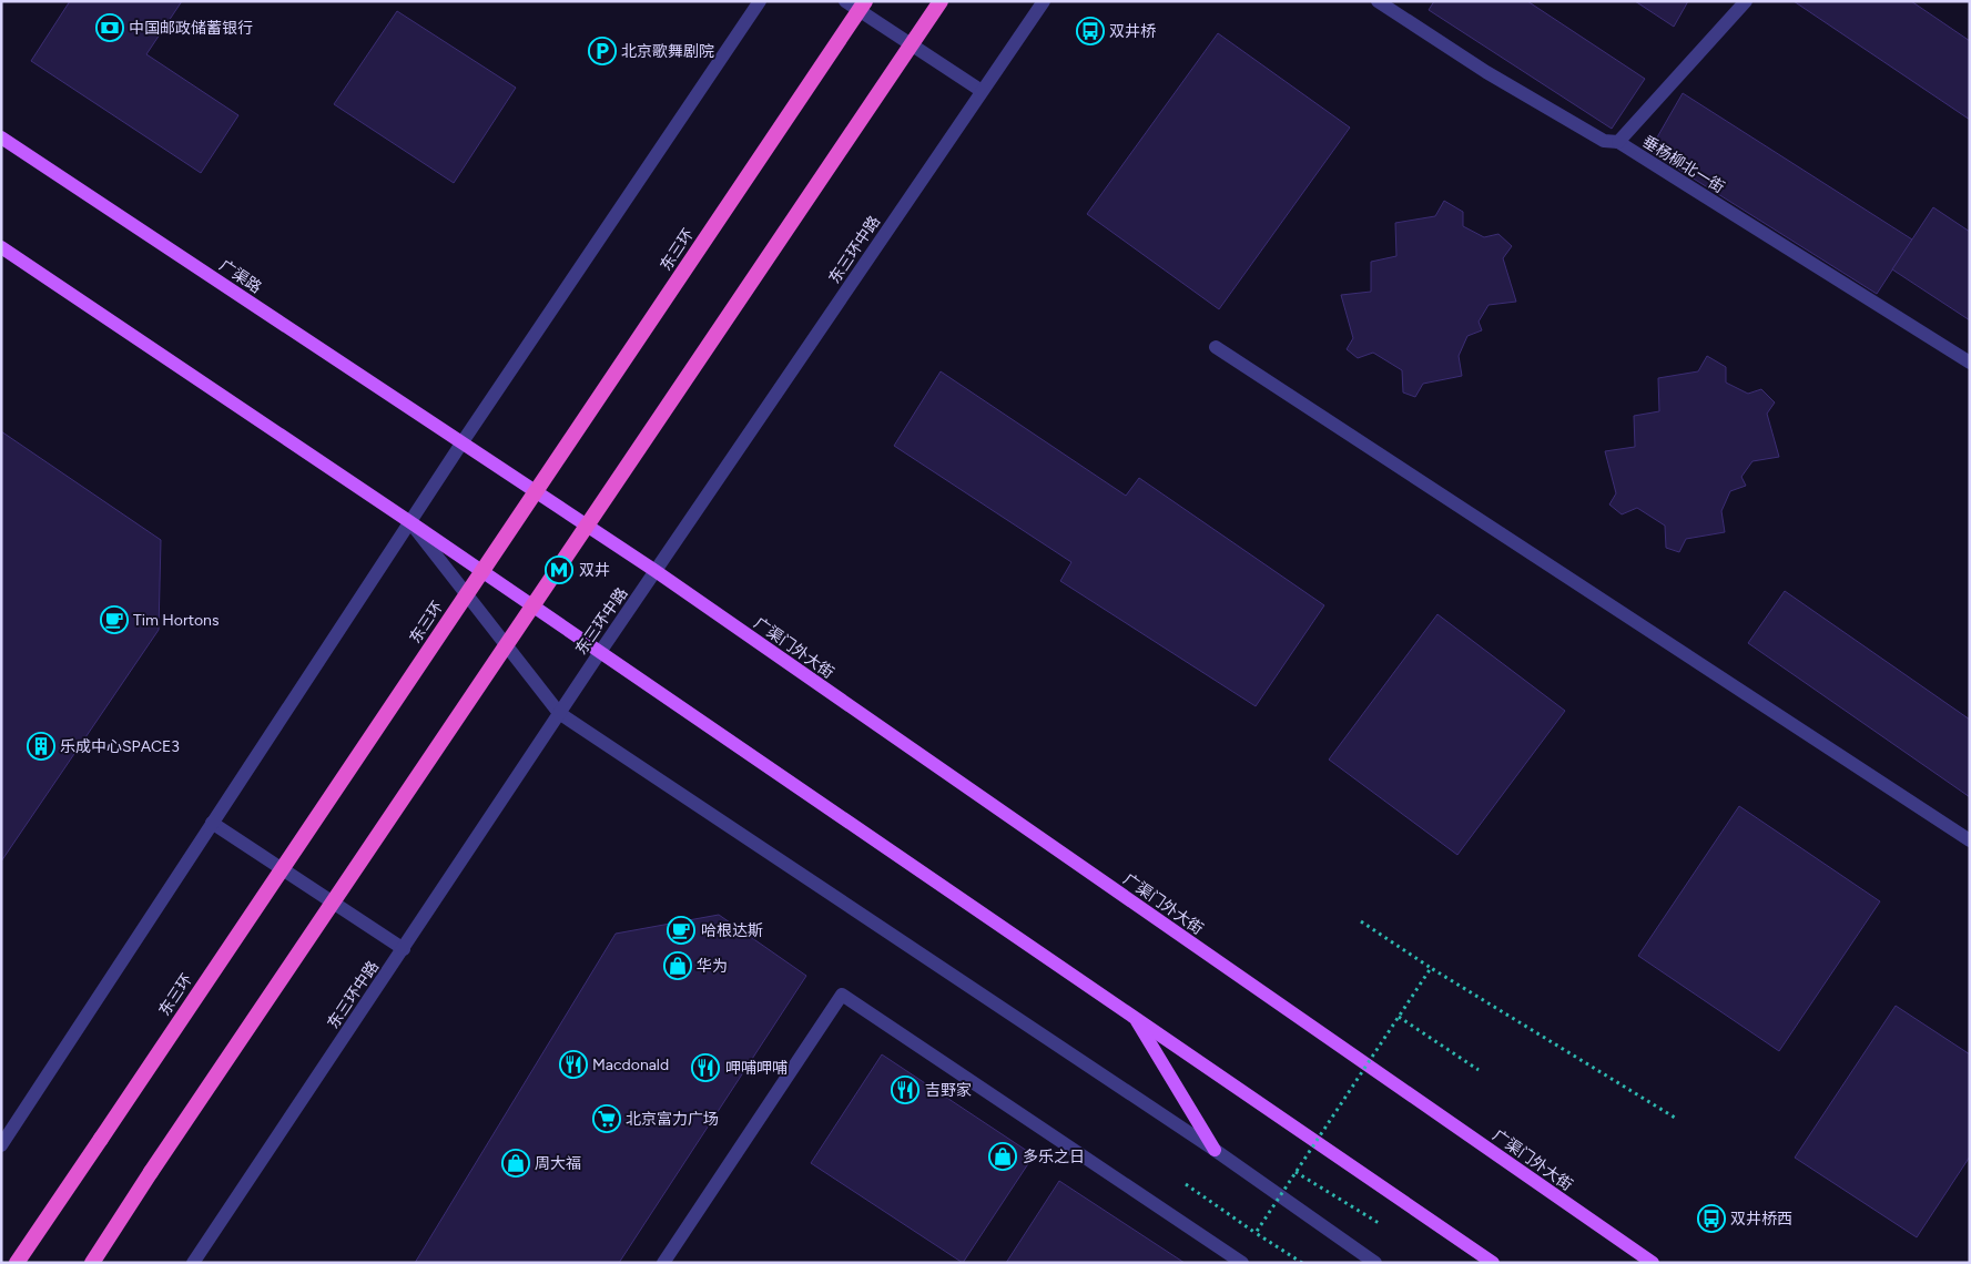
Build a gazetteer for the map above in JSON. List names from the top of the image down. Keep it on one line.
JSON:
{"streets":{"highway":["东三环"],"main road":["广渠路","广渠门外大街"],"street":["垂杨柳北一街","东三环中路"]},"crossings":[["东三环中路","广渠路"],["东三环中路","广渠门外大街"],["广渠路","广渠门外大街"]],"places":{"bank":["中国邮政储蓄银行"],"bus stop":["双井桥","双井桥西"],"parking":["北京歌舞剧院"],"metro station":["双井"],"cafe":["Tim Hortons","哈根达斯"],"building":["乐成中心SPACE3"],"shop":["华为","多乐之日","周大福"],"restaurant":["Macdonald","呷哺呷哺","吉野家"],"supermarket":["北京富力广场"]}}
